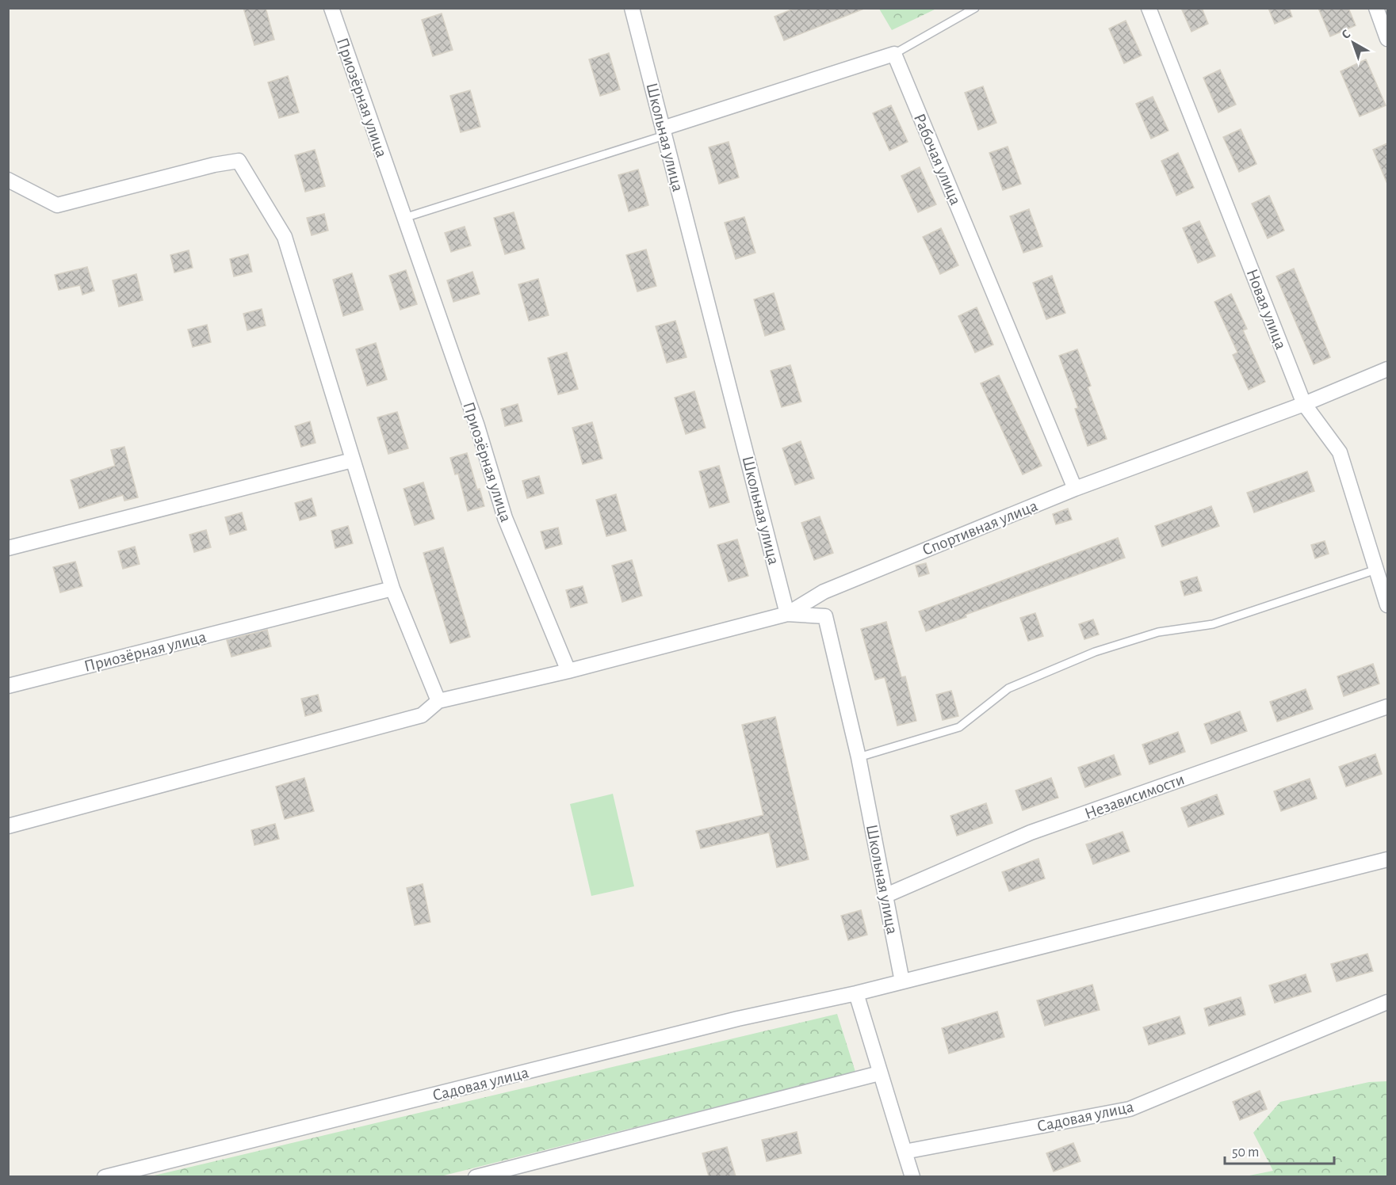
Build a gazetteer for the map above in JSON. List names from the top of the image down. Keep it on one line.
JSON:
{"streets":{"street":["Приозёрная улица","Школьная улица","Рабочая улица","Новая улица","Спортивная улица","Независимости","Садовая улица"]},"crossings":[["Приозёрная улица","Спортивная улица"],["Школьная улица","Спортивная улица"],["Школьная улица","Независимости"],["Школьная улица","Садовая улица"],["Рабочая улица","Спортивная улица"],["Новая улица","Спортивная улица"]],"scale_bar":"50 m","north":"top left"}
